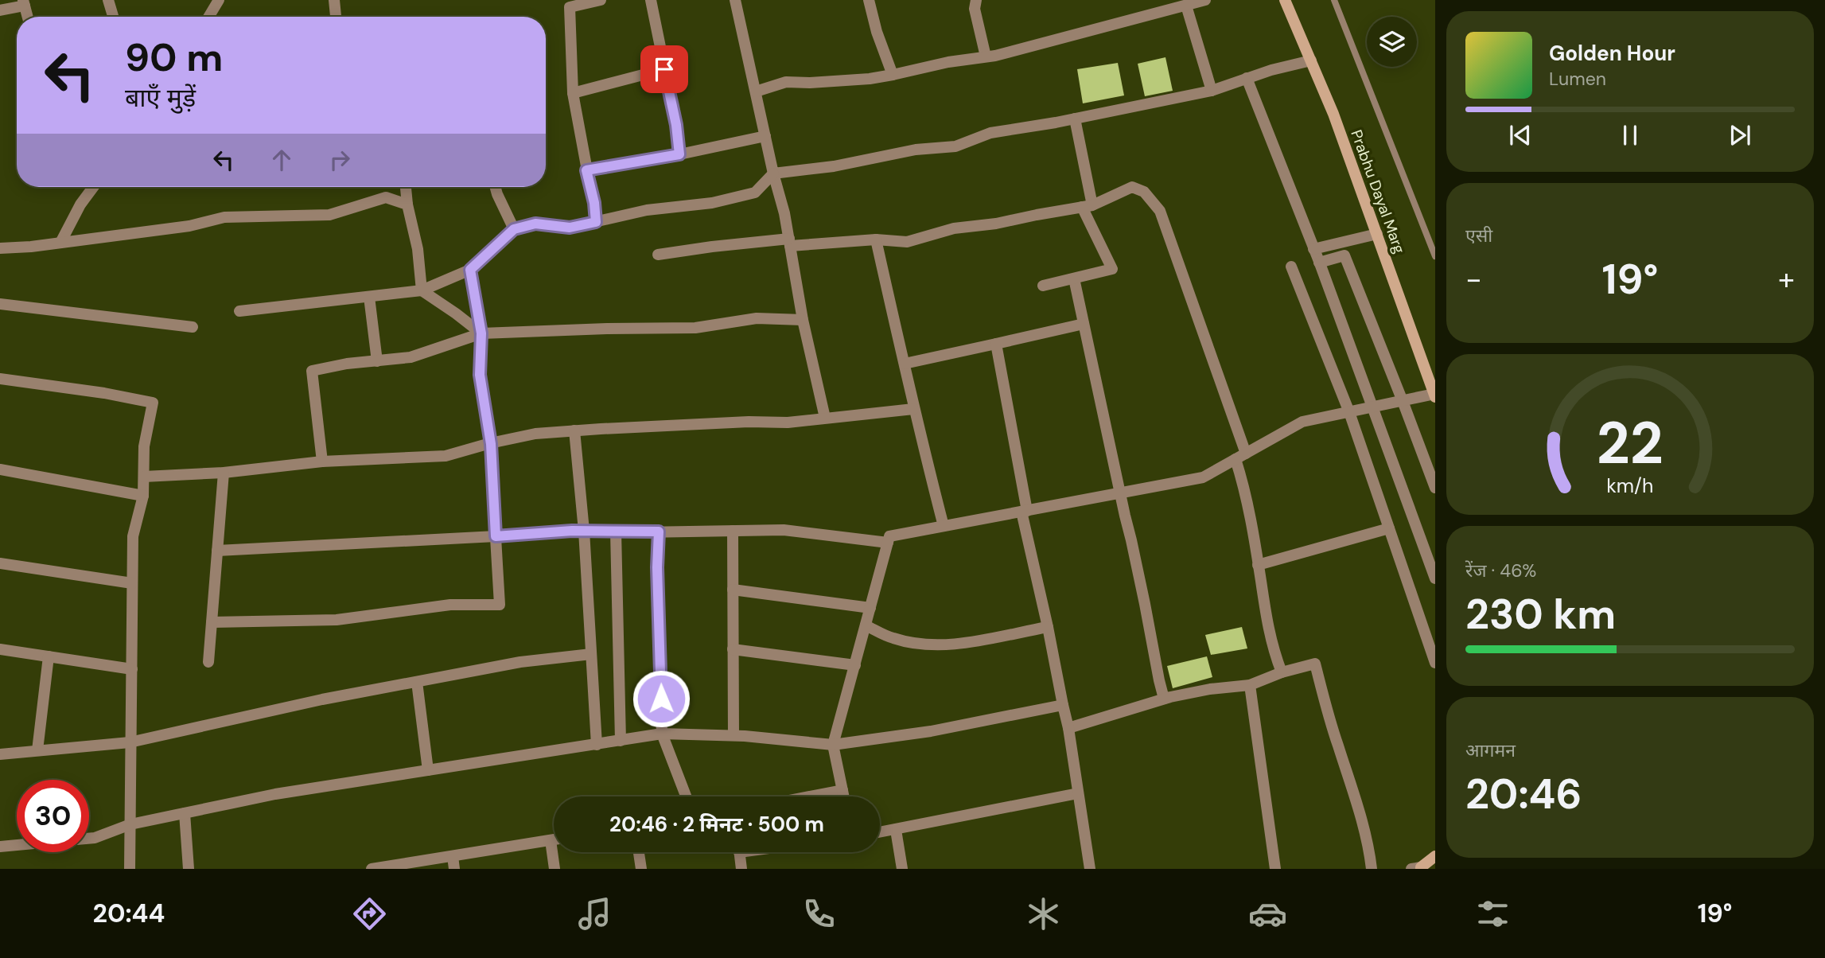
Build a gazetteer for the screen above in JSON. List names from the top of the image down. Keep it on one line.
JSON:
{"streets":{"street":["Prabhu Dayal Marg"]},"page":{"turn":["90 m","बाएँ मुड़ें"],"song":["Golden Hour","Lumen"],"tile":["एसी",["रेंज · 46%","230 km"],["आगमन","20:46"]],"heat":["−","19°","+"],"limit":"30","trip":"20:46 · 2 मिनट · 500 m","tabs":["20:44","19°"],"gauge":["22","km/h"]}}
